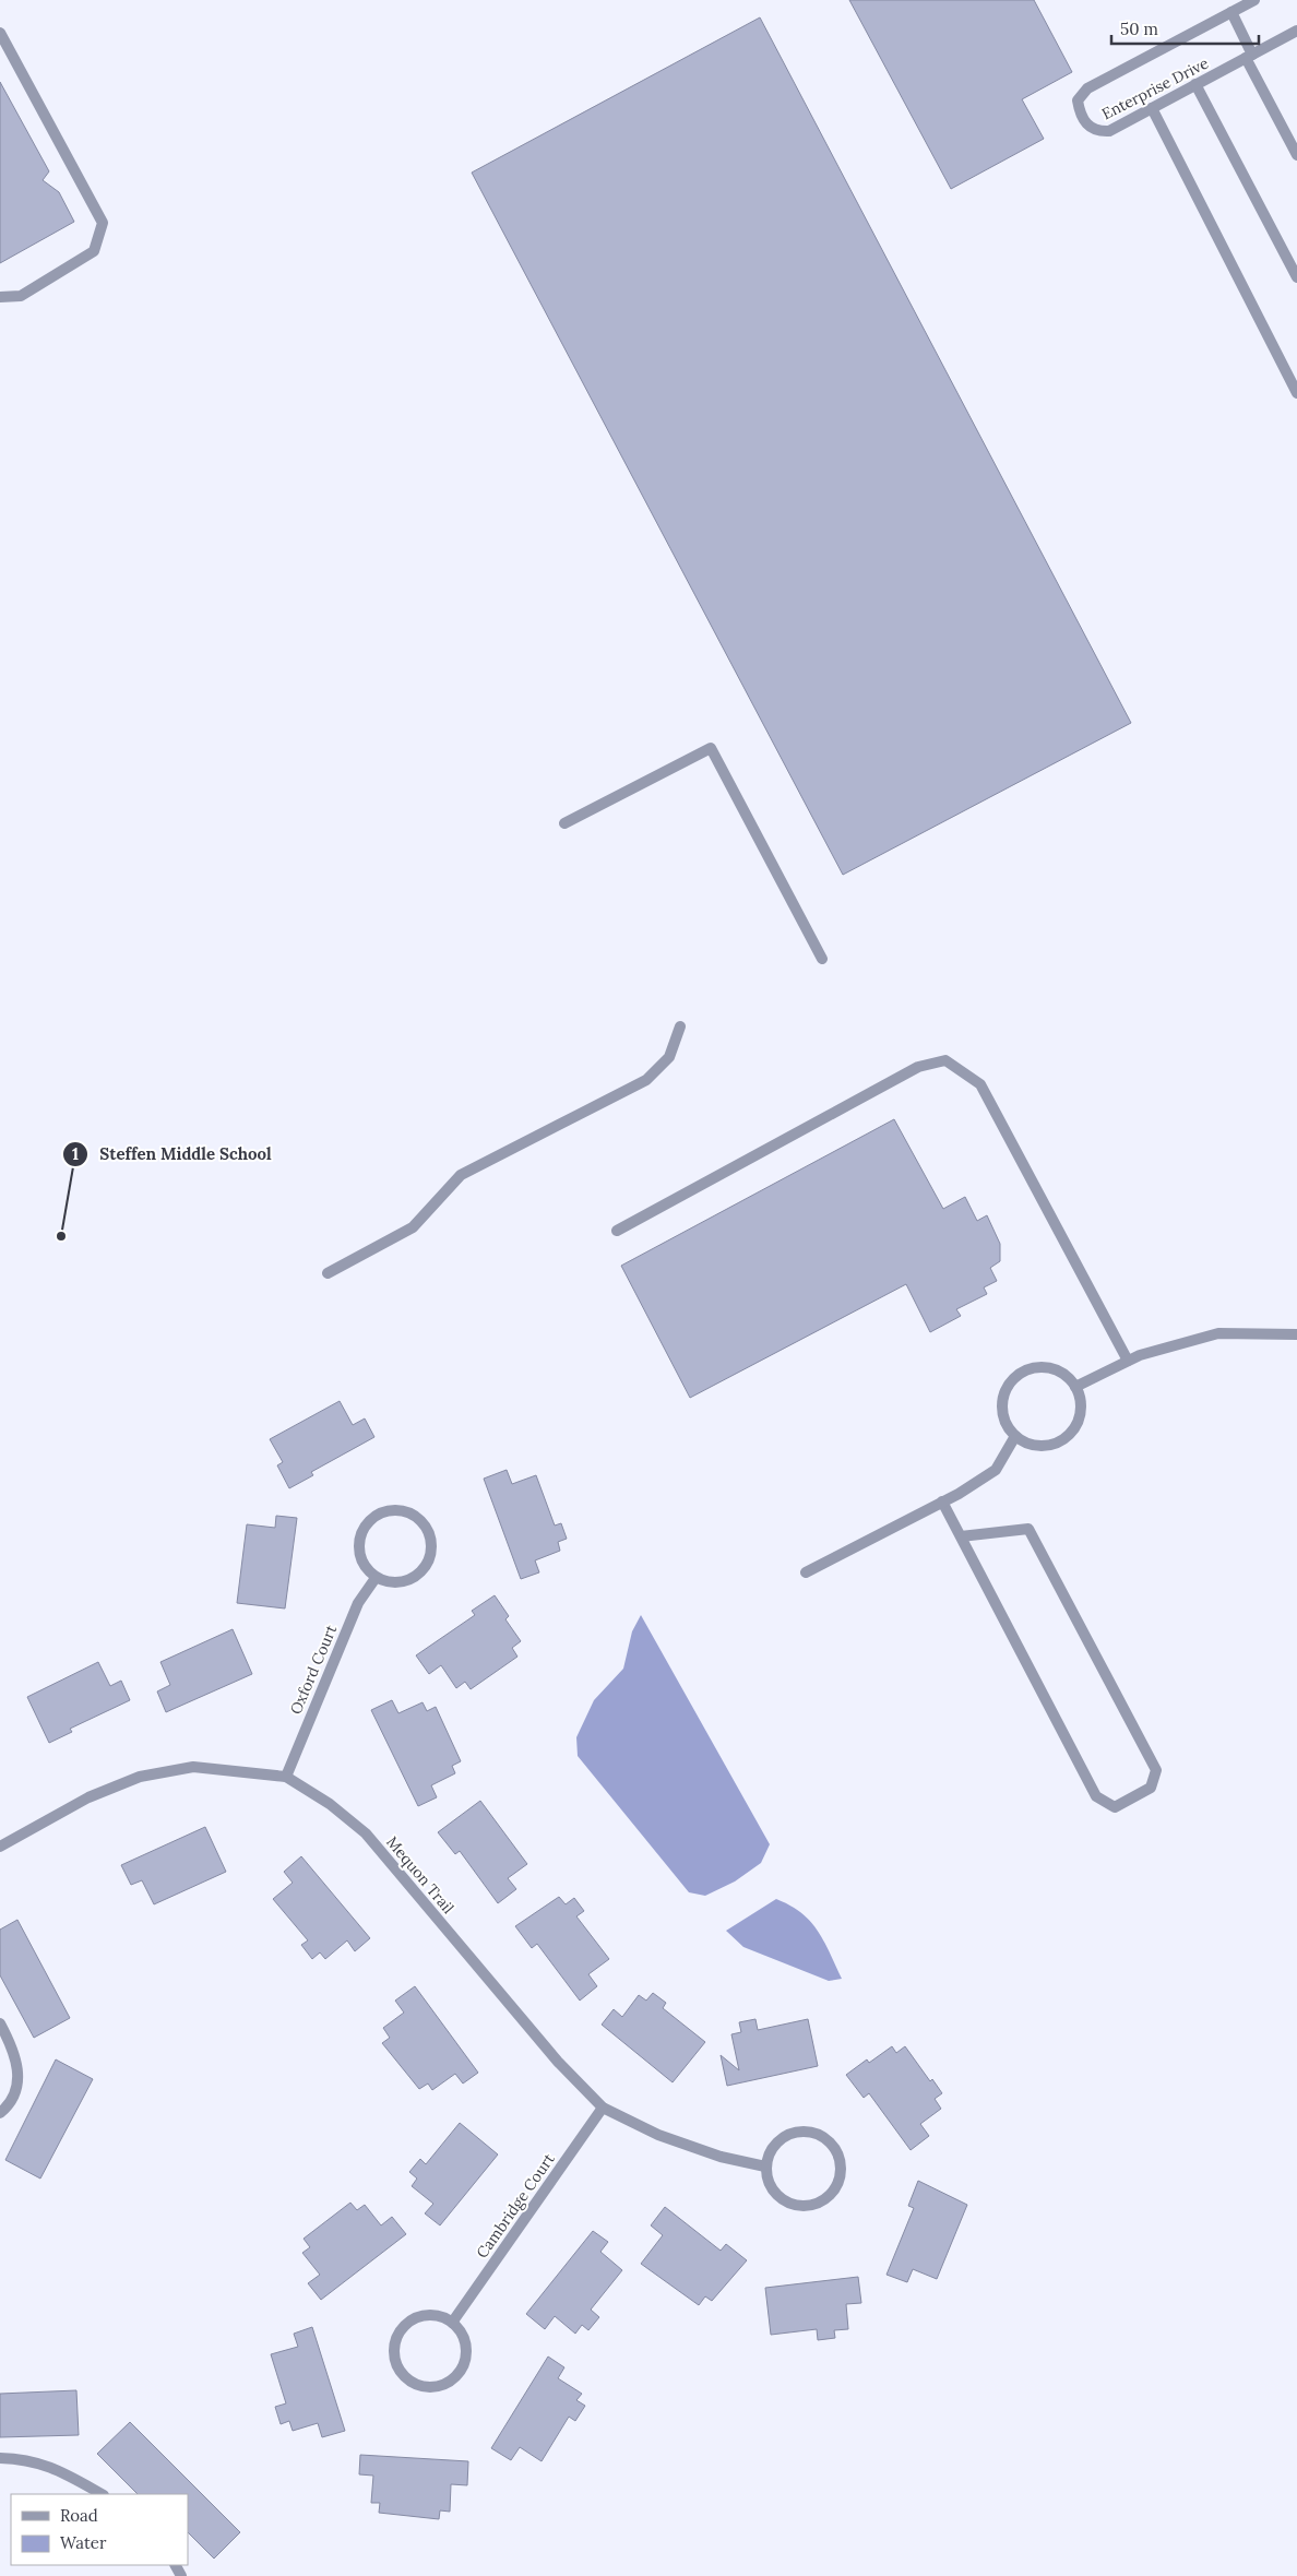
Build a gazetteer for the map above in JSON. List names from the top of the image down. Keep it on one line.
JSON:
{"streets":{"street":["Enterprise Drive","Oxford Court","Mequon Trail","Cambridge Court"]},"crossings":[["Oxford Court","Mequon Trail"],["Mequon Trail","Cambridge Court"]],"places":["Steffen Middle School"],"legend":["Road","Water"],"scale_bar":"50 m"}
